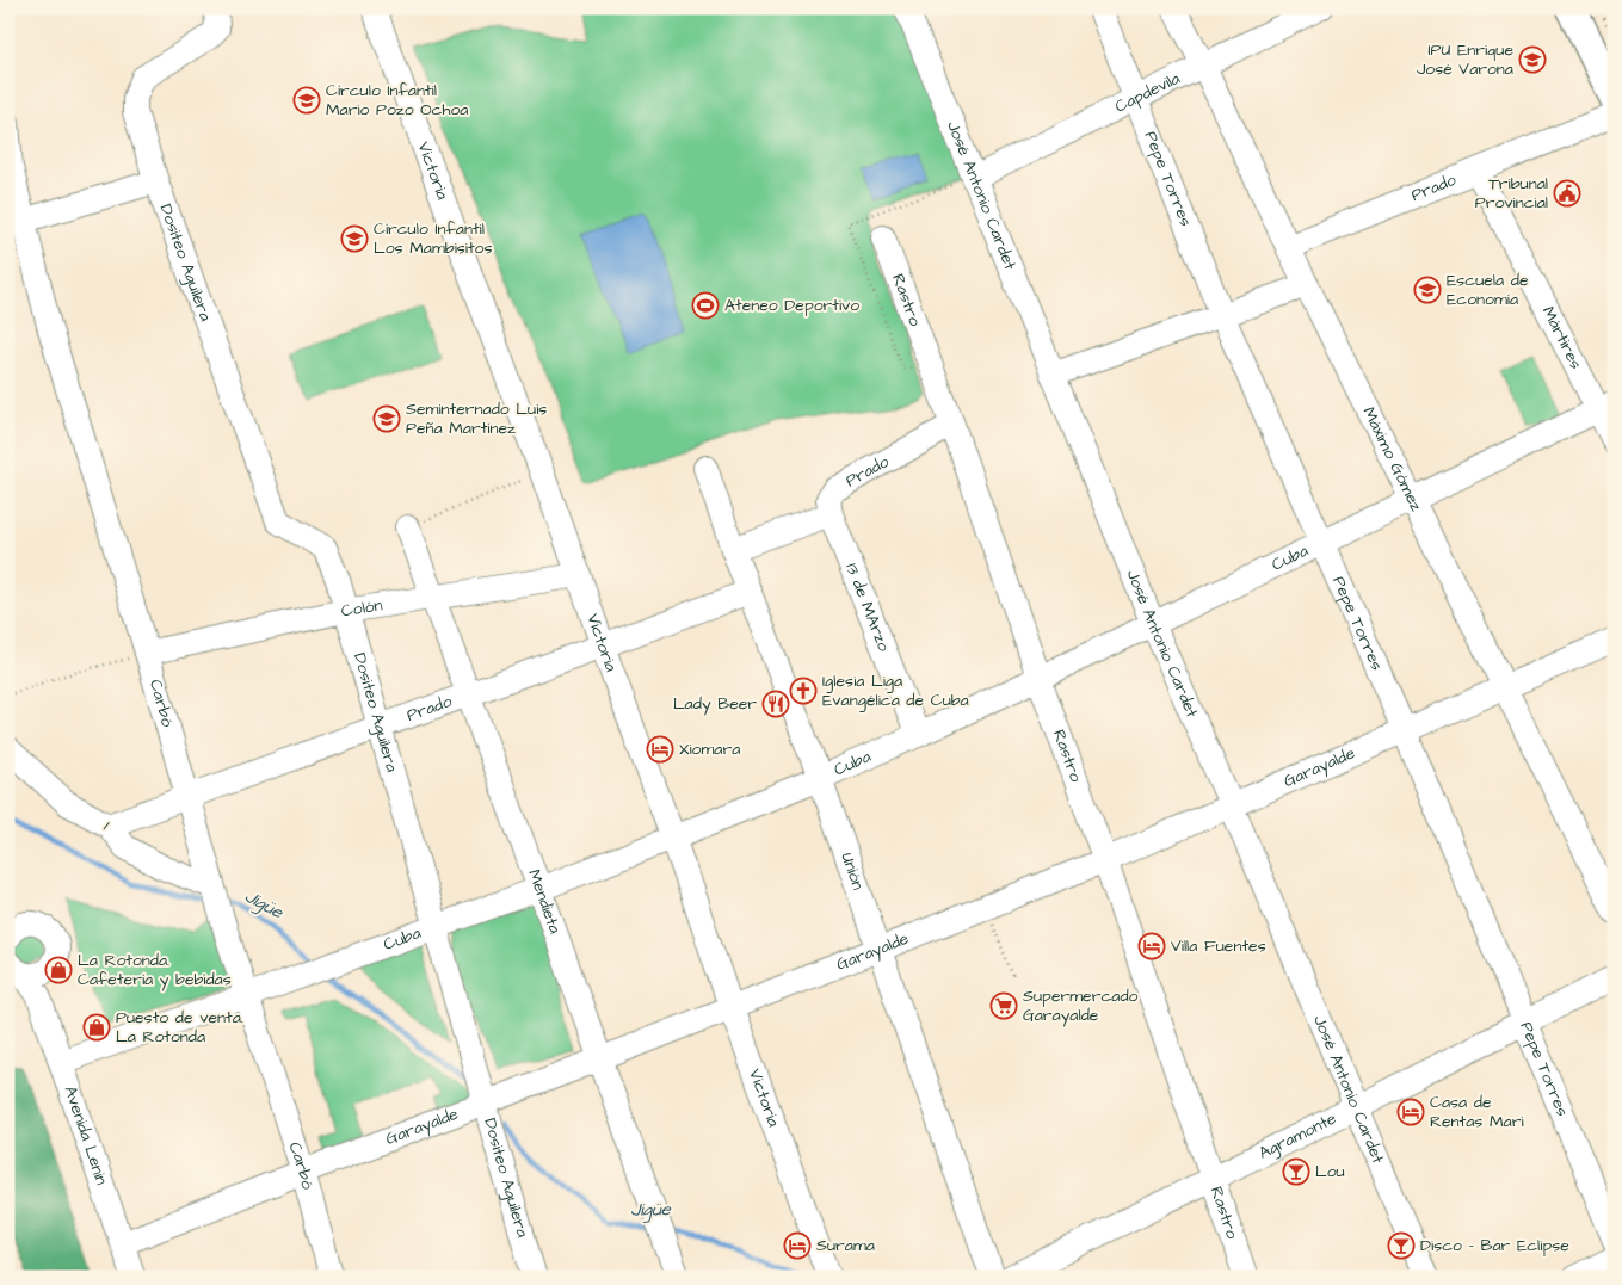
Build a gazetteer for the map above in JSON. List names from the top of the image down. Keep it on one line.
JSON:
{"streets":{"street":["Capdevila","Victoria","Pepe Torres","Prado","José Antonio Cardet","Dositeo Aguilera","Rastro","Mártires","Máximo Gómez","Cuba","Colón","13 de MArzo","Carbó","Garayalde","1","Unión","Mendieta","Avenida Lenin","Agramonte"]},"crossings":[["Capdevila","Pepe Torres"],["Capdevila","José Antonio Cardet"],["Capdevila","Máximo Gómez"],["Victoria","Prado"],["Victoria","Cuba"],["Victoria","Colón"],["Victoria","Garayalde"],["Pepe Torres","Cuba"],["Pepe Torres","Garayalde"],["Pepe Torres","Agramonte"],["Prado","Dositeo Aguilera"],["Prado","Rastro"],["Prado","Mártires"],["Prado","Máximo Gómez"],["Prado","13 de MArzo"],["Prado","Carbó"],["Prado","1"],["Prado","Unión"],["Prado","Mendieta"],["José Antonio Cardet","Cuba"],["José Antonio Cardet","Garayalde"],["José Antonio Cardet","Agramonte"],["Dositeo Aguilera","Cuba"],["Dositeo Aguilera","Colón"],["Dositeo Aguilera","Carbó"],["Dositeo Aguilera","Garayalde"],["Rastro","Cuba"],["Rastro","Garayalde"],["Rastro","Agramonte"],["Mártires","Cuba"],["Máximo Gómez","Cuba"],["Máximo Gómez","Garayalde"],["Cuba","13 de MArzo"],["Cuba","Carbó"],["Cuba","Unión"],["Cuba","Mendieta"],["Cuba","Avenida Lenin"],["Colón","Carbó"],["Colón","Mendieta"],["Carbó","Garayalde"],["Carbó","1"],["Garayalde","Unión"],["Garayalde","Mendieta"],["Garayalde","Avenida Lenin"]],"water":["Jigüe"],"places":{"school or university":["IPU Enrique José Varona","Círculo Infantil Mario Pozo Ochoa","Círculo Infantil Los Mambisitos","Escuela de Economía","Seminternado Luis Peña Martínez"],"public building":["Tribunal Provincial"],"sports":["Ateneo Deportivo"],"church":["Iglesia Liga Evangélica de Cuba"],"restaurant":["Lady Beer"],"hotel":["Xiomara","Villa Fuentes","Casa de Rentas Mari","Surama"],"shop":["La Rotonda. Cafetería y bebidas","Puesto de venta. La Rotonda"],"supermarket":["Supermercado Garayalde"],"bar":["Lou","Disco - Bar Eclipse"]}}
